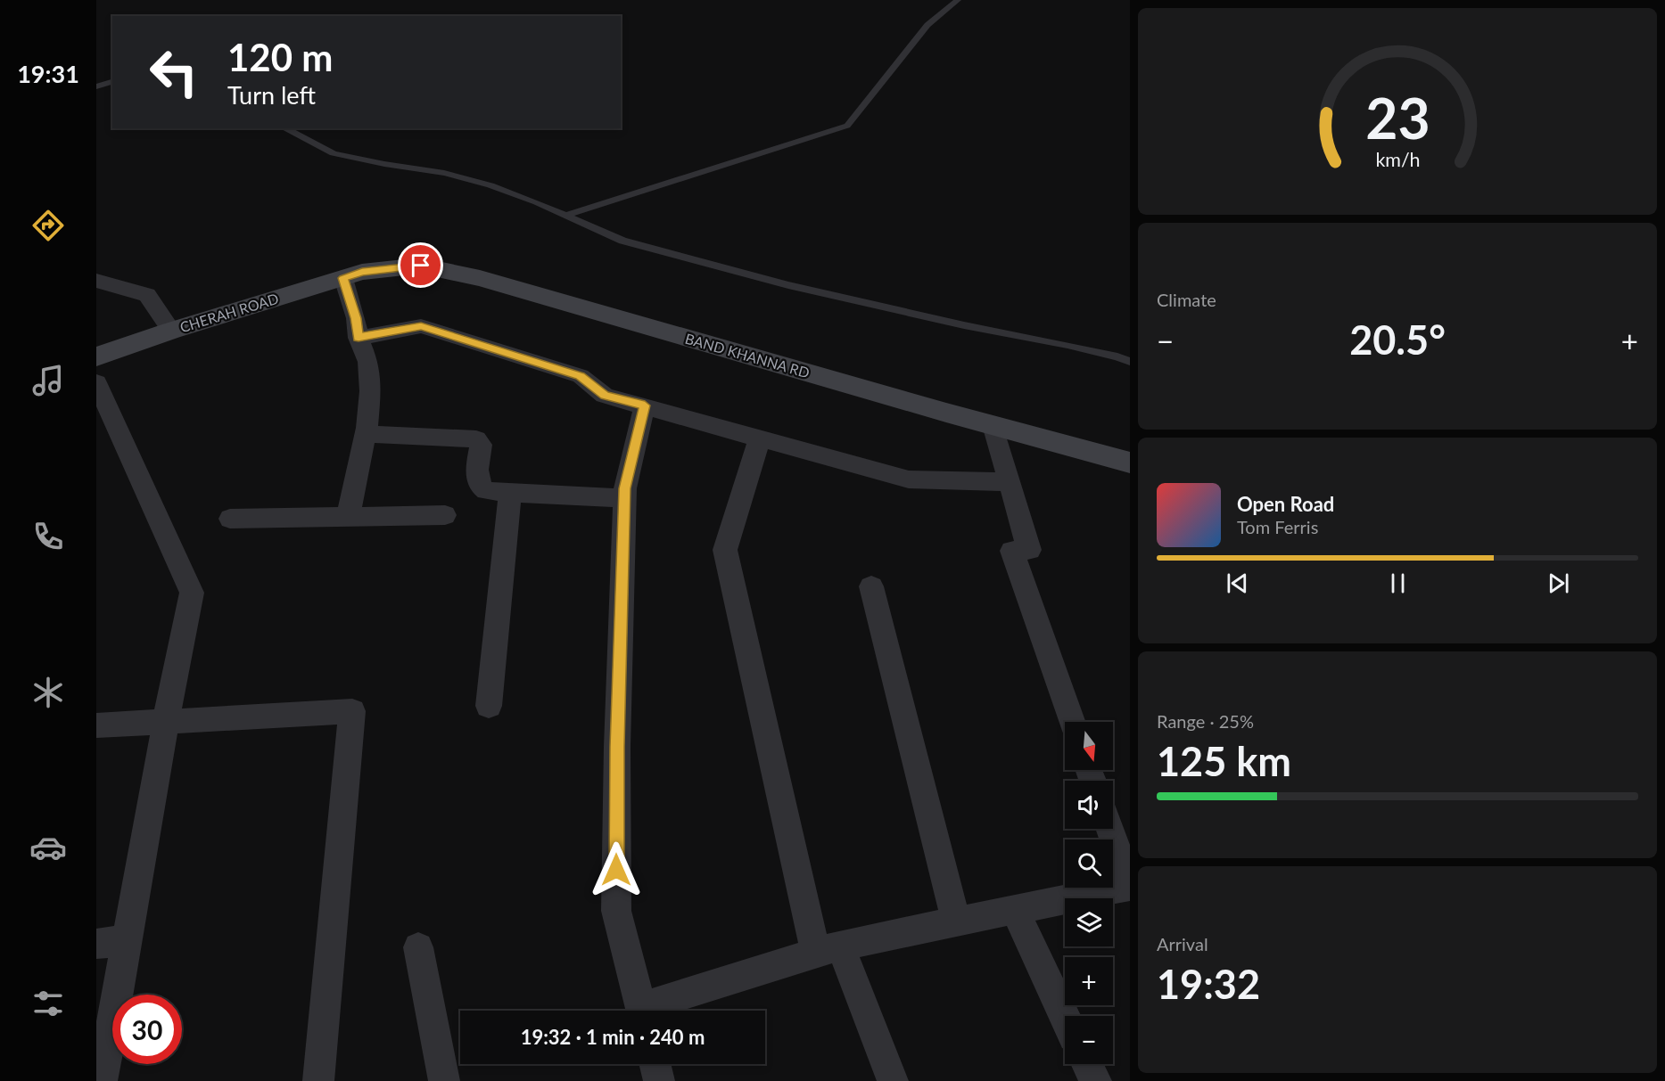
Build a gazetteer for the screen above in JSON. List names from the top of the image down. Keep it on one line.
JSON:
{"streets":{"street":["CHERAH ROAD","BAND KHANNA RD"]},"crossings":[["CHERAH ROAD","BAND KHANNA RD"]],"north":"bottom","page":{"tabs":"19:31","turn":["120 m","Turn left"],"tile":["Climate",["Range · 25%","125 km"],["Arrival","19:32"]],"heat":["−","20.5°","+"],"song":["Open Road","Tom Ferris"],"map_buttons":["+","−"],"limit":"30","trip":"19:32 · 1 min · 240 m","gauge":["23","km/h"]}}
